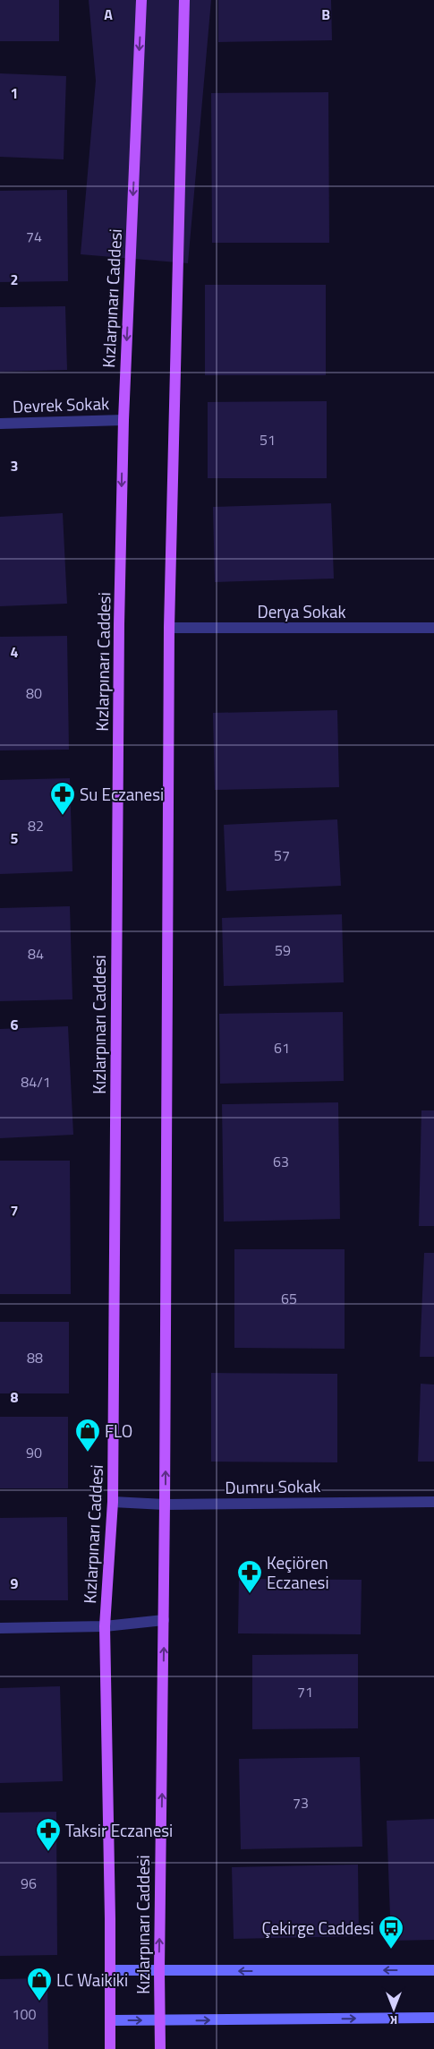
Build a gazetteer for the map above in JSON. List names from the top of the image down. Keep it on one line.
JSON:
{"streets":{"main road":["Kızlarpınarı Caddesi"],"street":["Devrek Sokak","Derya Sokak","Dumru Sokak"]},"crossings":[["Kızlarpınarı Caddesi","Devrek Sokak"],["Kızlarpınarı Caddesi","Derya Sokak"],["Kızlarpınarı Caddesi","Dumru Sokak"]],"places":{"pharmacy":["Su Eczanesi","Keçiören Eczanesi","Taksir Eczanesi"],"shop":["FLO","LC Waikiki"],"bus stop":["Çekirge Caddesi"]},"house_numbers":["74","51","80","82","57","59","84","61","84/1","63","65","88","90","71","73","96","100"],"north":"bottom","grid":{"columns":["A","B"],"rows":["1","2","3","4","5","6","7","8","9"]}}
